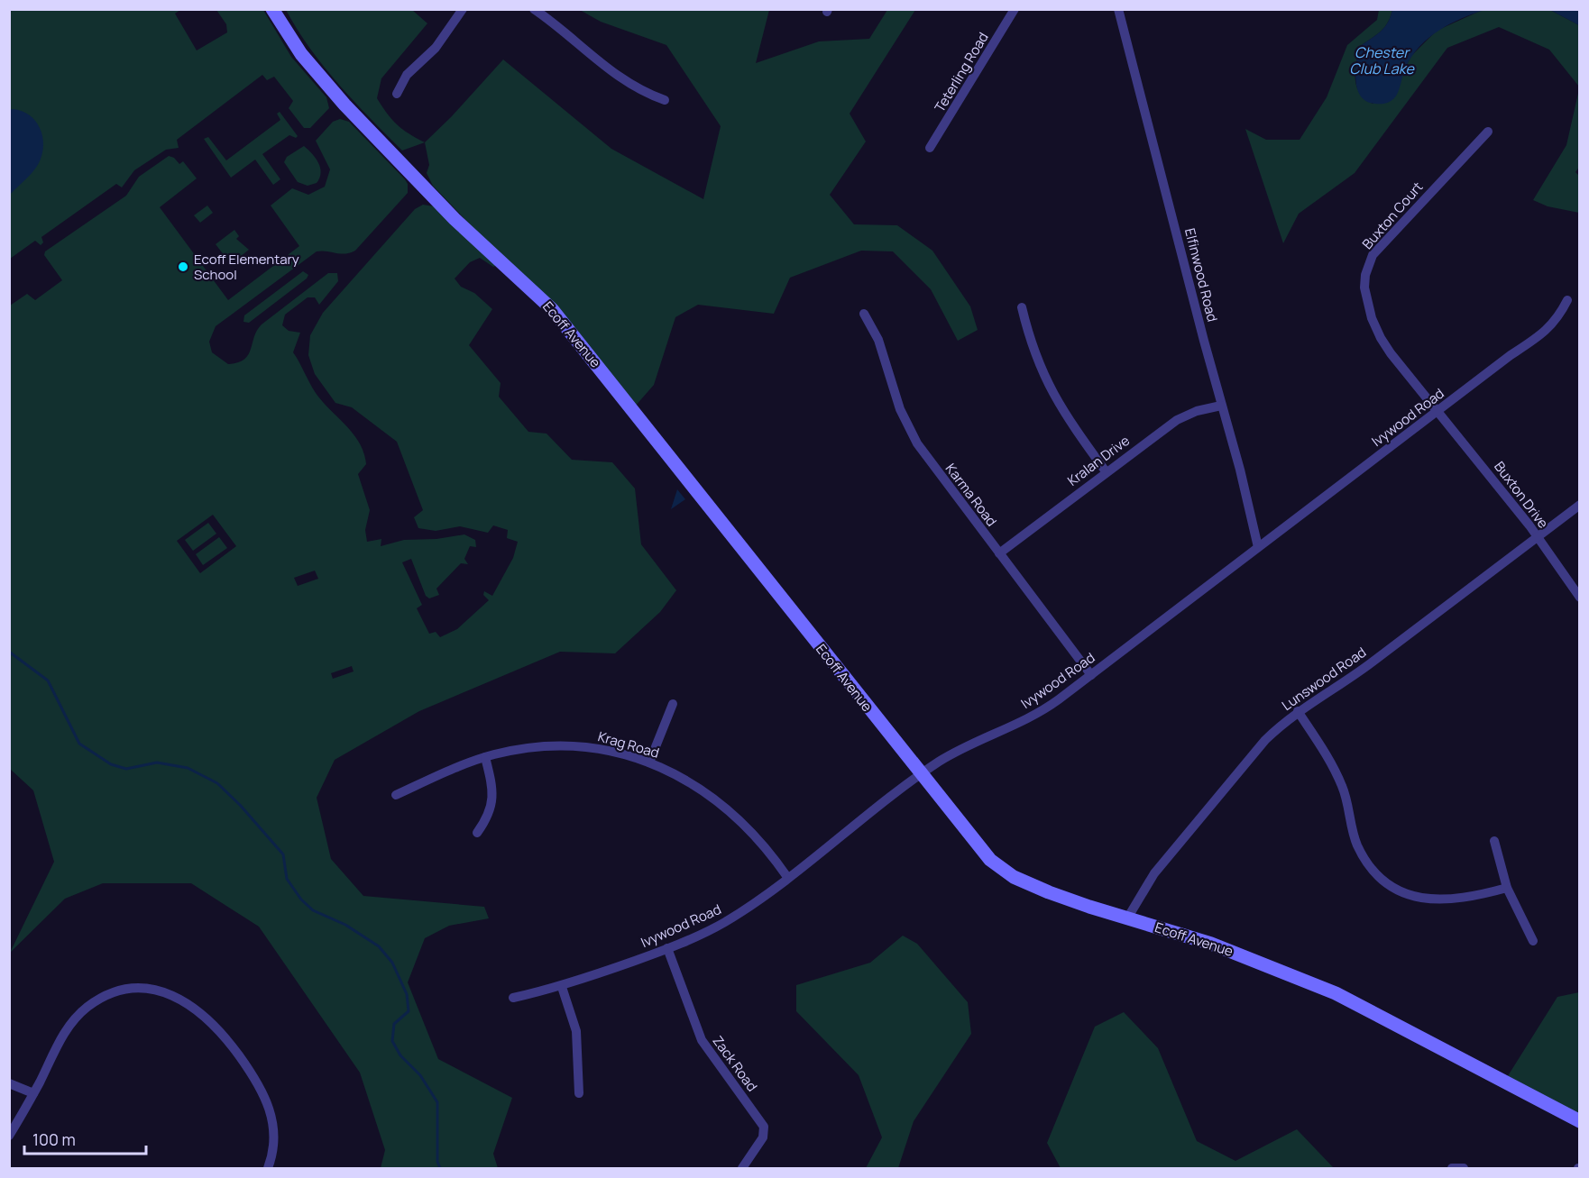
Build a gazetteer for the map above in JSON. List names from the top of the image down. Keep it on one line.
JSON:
{"streets":{"street":["Teterling Road","Buxton Court","Elfinwood Road","Ecoff Avenue","Ivywood Road","Kralan Drive","Karma Road","Buxton Drive","Lunswood Road","Krag Road","Zack Road"]},"crossings":[["Buxton Court","Ivywood Road"],["Buxton Court","Buxton Drive"],["Elfinwood Road","Ivywood Road"],["Elfinwood Road","Kralan Drive"],["Ecoff Avenue","Ivywood Road"],["Ecoff Avenue","Lunswood Road"],["Ivywood Road","Karma Road"],["Ivywood Road","Buxton Drive"],["Ivywood Road","Krag Road"],["Ivywood Road","Zack Road"],["Kralan Drive","Karma Road"],["Buxton Drive","Lunswood Road"]],"water":["Chester Club Lake"],"places":["Ecoff Elementary School"],"scale_bar":"100 m"}
